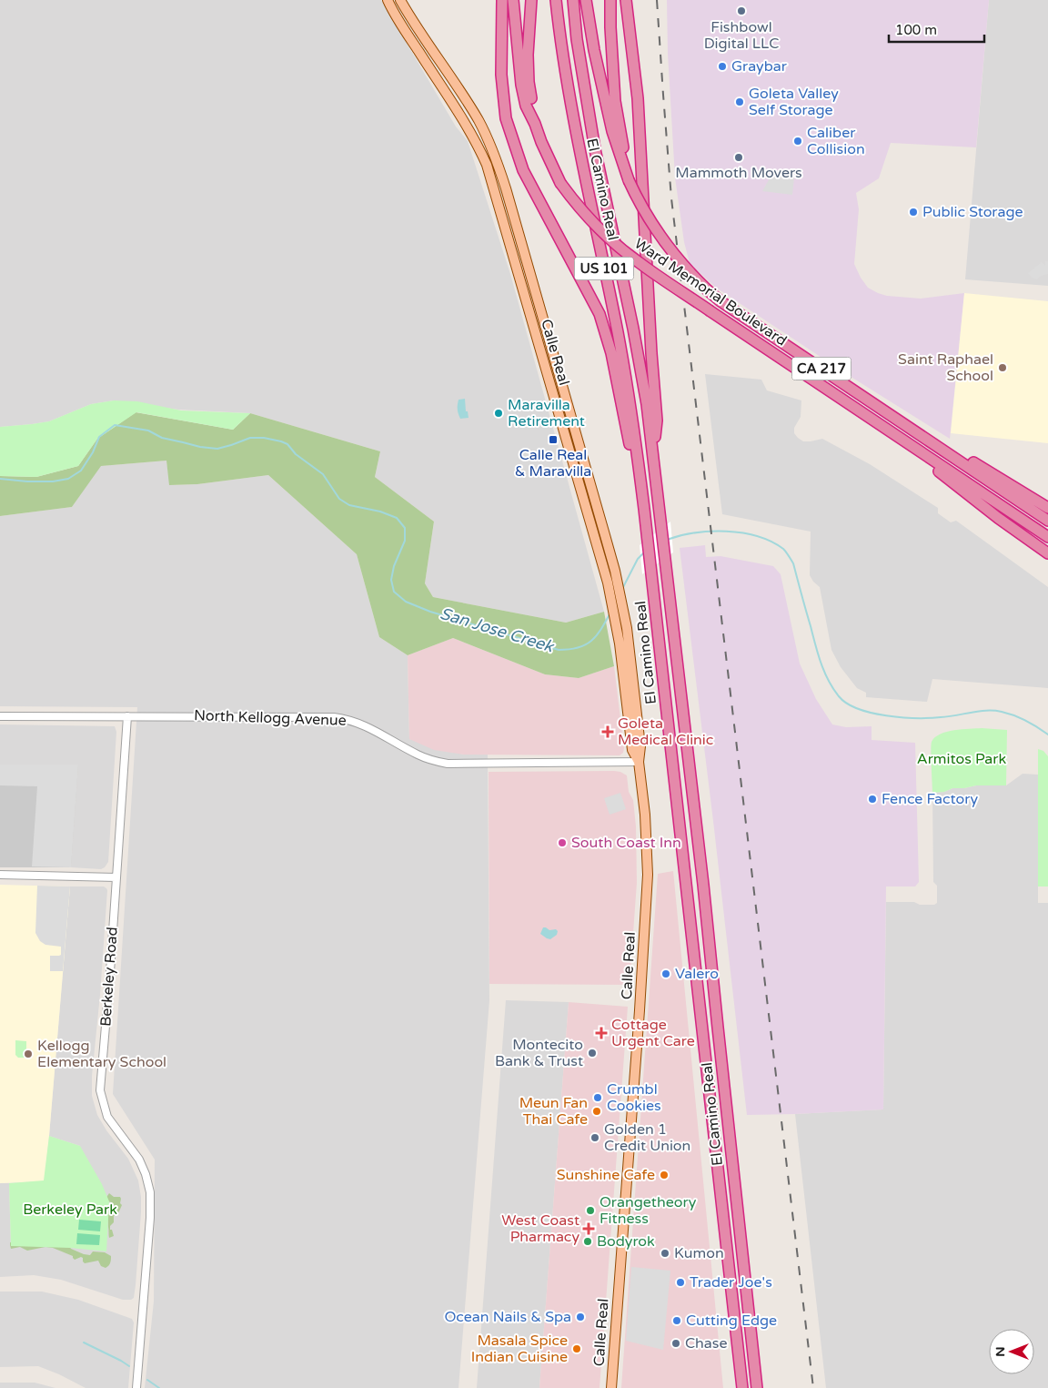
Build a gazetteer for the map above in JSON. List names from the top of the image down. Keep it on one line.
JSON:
{"streets":{"highway":["El Camino Real","US 101","Ward Memorial Boulevard","CA 217"],"main road":["Calle Real"],"street":["North Kellogg Avenue","Berkeley Road"]},"crossings":[["Calle Real","North Kellogg Avenue"],["North Kellogg Avenue","Berkeley Road"]],"water":["San Jose Creek"],"parks":["Armitos Park","Berkeley Park"],"places":{"other":["Fishbowl Digital LLC","Graybar","Goleta Valley Self Storage","Caliber Collision","Mammoth Movers","Public Storage","Saint Raphael School","Maravilla Retirement","Fence Factory","South Coast Inn","Valero","Montecito Bank & Trust","Kellogg Elementary School","Crumbl Cookies","Meun Fan Thai Cafe","Golden 1 Credit Union","Sunshine Cafe","Orangetheory Fitness","Bodyrok","Kumon","Trader Joe's","Ocean Nails & Spa","Cutting Edge","Chase","Masala Spice Indian Cuisine"],"transit":["Calle Real & Maravilla"],"health":["Goleta Medical Clinic","Cottage Urgent Care","West Coast Pharmacy"]},"scale_bar":"100 m","north":"left"}
